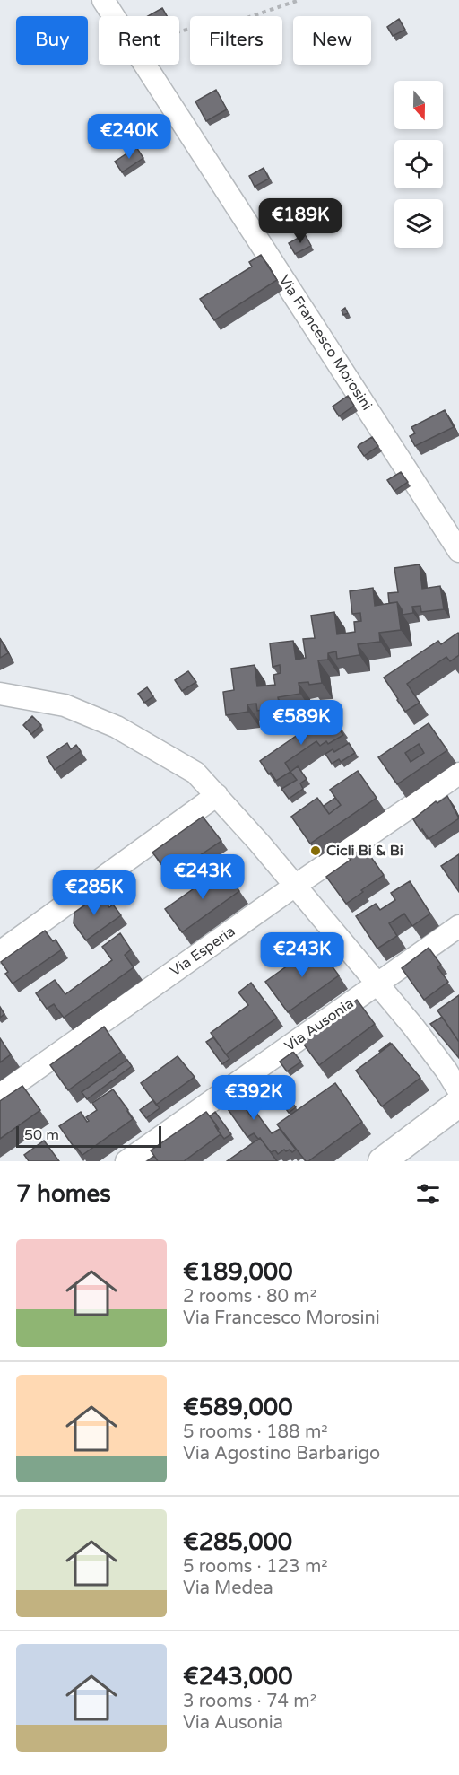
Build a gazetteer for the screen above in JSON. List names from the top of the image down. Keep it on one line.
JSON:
{"streets":{"street":["Via Francesco Morosini","Via Esperia","Via Ausonia"]},"places":["Cicli Bi & Bi"],"scale_bar":"50 m","north":"bottom","page":{"chip":["Buy","Rent","Filters","New"],"price":["€240K","€189K","€589K","€243K","€285K","€243K","€392K"],"scale":"50 m","heading":"7 homes","list":[{"name":"€189,000","note":"2 rooms · 80 m² · Via Francesco Morosini"},{"name":"€589,000","note":"5 rooms · 188 m² · Via Agostino Barbarigo"},{"name":"€285,000","note":"5 rooms · 123 m² · Via Medea"},{"name":"€243,000","note":"3 rooms · 74 m² · Via Ausonia"}]}}
